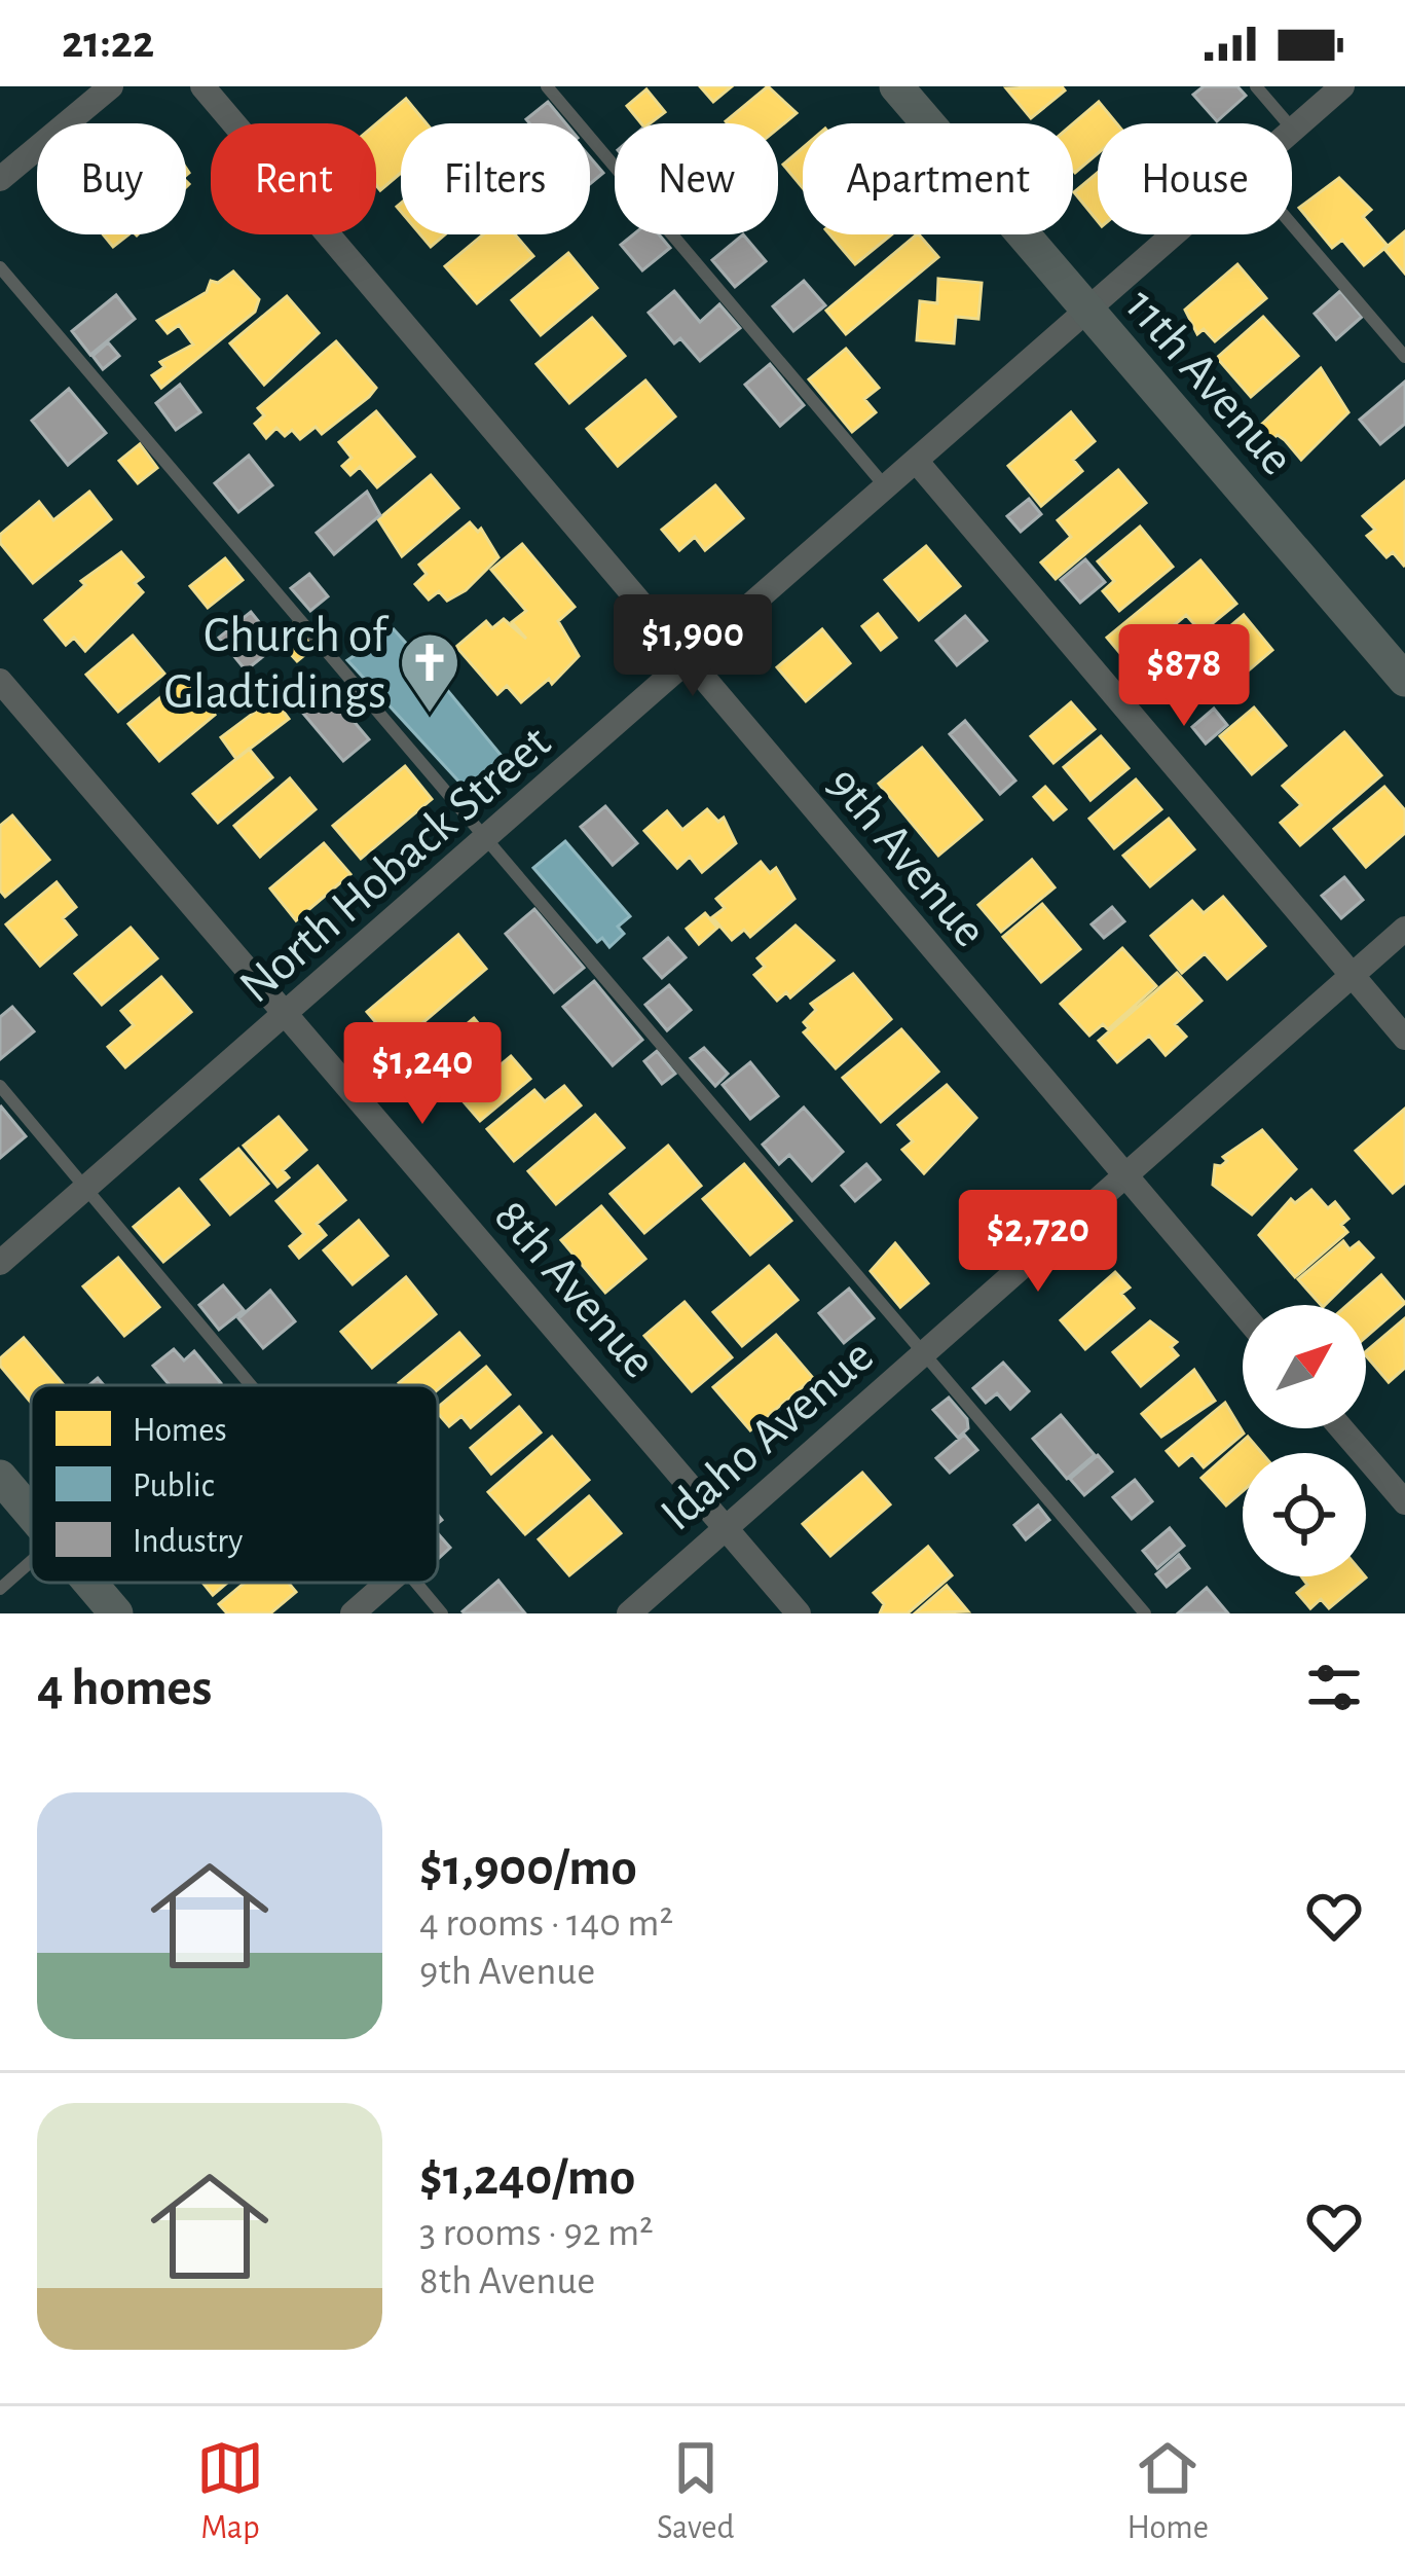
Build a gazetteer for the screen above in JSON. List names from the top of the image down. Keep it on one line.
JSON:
{"streets":{"main road":["11th Avenue"],"street":["9th Avenue","North Hoback Street","8th Avenue","Idaho Avenue"]},"crossings":[["11th Avenue","North Hoback Street"],["9th Avenue","North Hoback Street"],["9th Avenue","Idaho Avenue"],["North Hoback Street","8th Avenue"],["8th Avenue","Idaho Avenue"]],"places":{"church":["Church of Gladtidings"]},"legend":["Homes","Public","Industry"],"north":"top right","page":{"status":"21:22","chip":["Buy","Rent","Filters","New","Apartment","House"],"price":["$1,900","$878","$1,240","$2,720"],"heading":"4 homes","list":[{"name":"$1,900/mo","note":"4 rooms · 140 m² · 9th Avenue"},{"name":"$1,240/mo","note":"3 rooms · 92 m² · 8th Avenue"}],"tabs":["Map","Saved","Home"]}}
